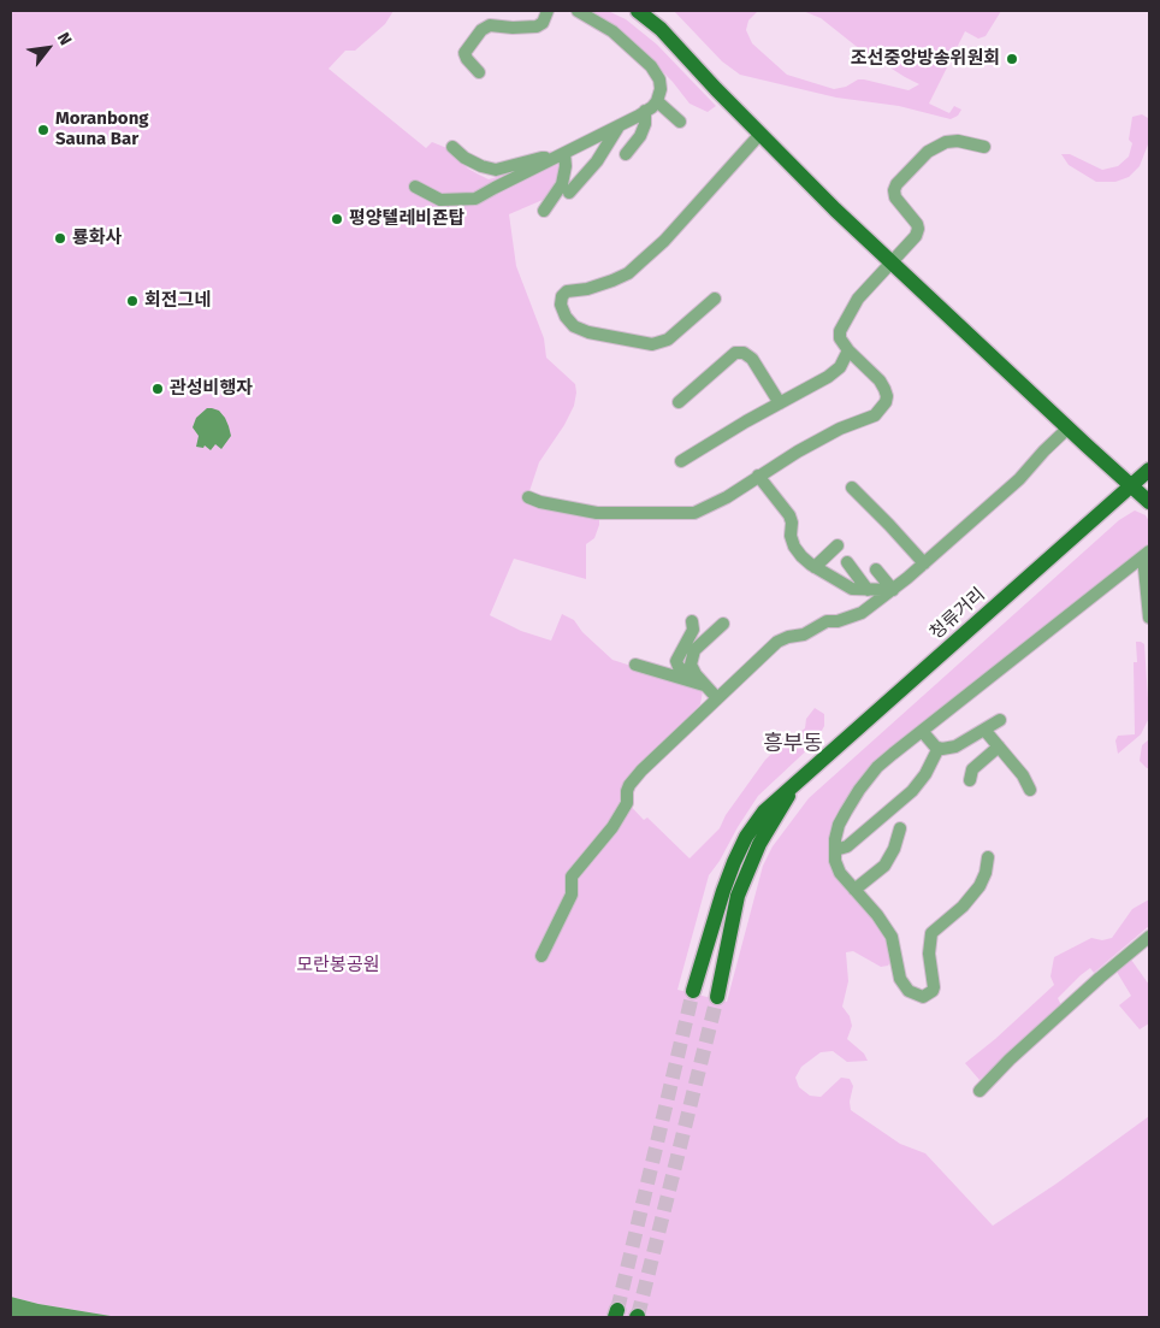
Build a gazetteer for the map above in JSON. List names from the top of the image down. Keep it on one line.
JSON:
{"streets":{"main road":["청류거리"]},"districts":["흥부동"],"parks":["모란봉공원"],"places":["조선중앙방송위원회","Moranbong Sauna Bar","평양텔레비죤탑","룡화사","회전그네","관성비행자"],"north":"top right"}
